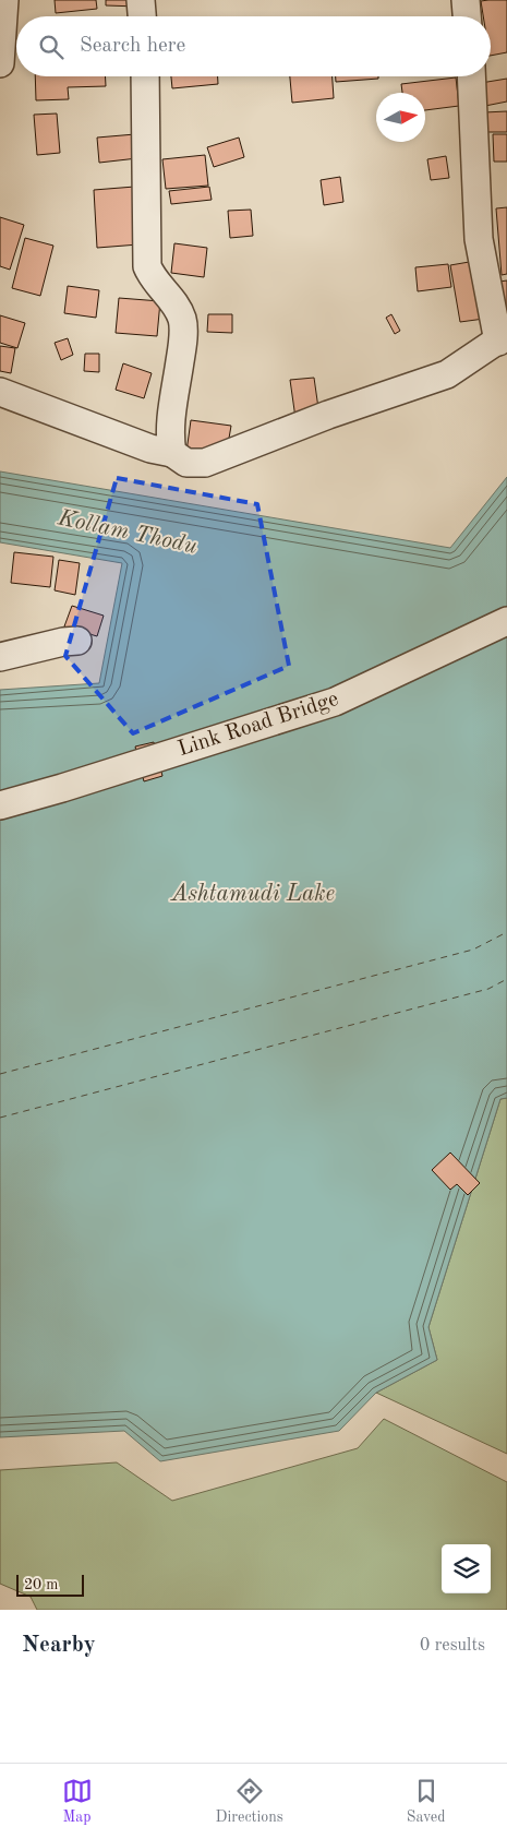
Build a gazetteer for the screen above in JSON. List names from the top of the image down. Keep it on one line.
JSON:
{"streets":{"street":["Link Road Bridge"]},"water":["Kollam Thodu","Ashtamudi Lake"],"scale_bar":"20 m","north":"right","page":{"search":"Search here","scale":"20 m","heading":["Nearby","0 results"],"nav":["Map","Directions","Saved"]}}
